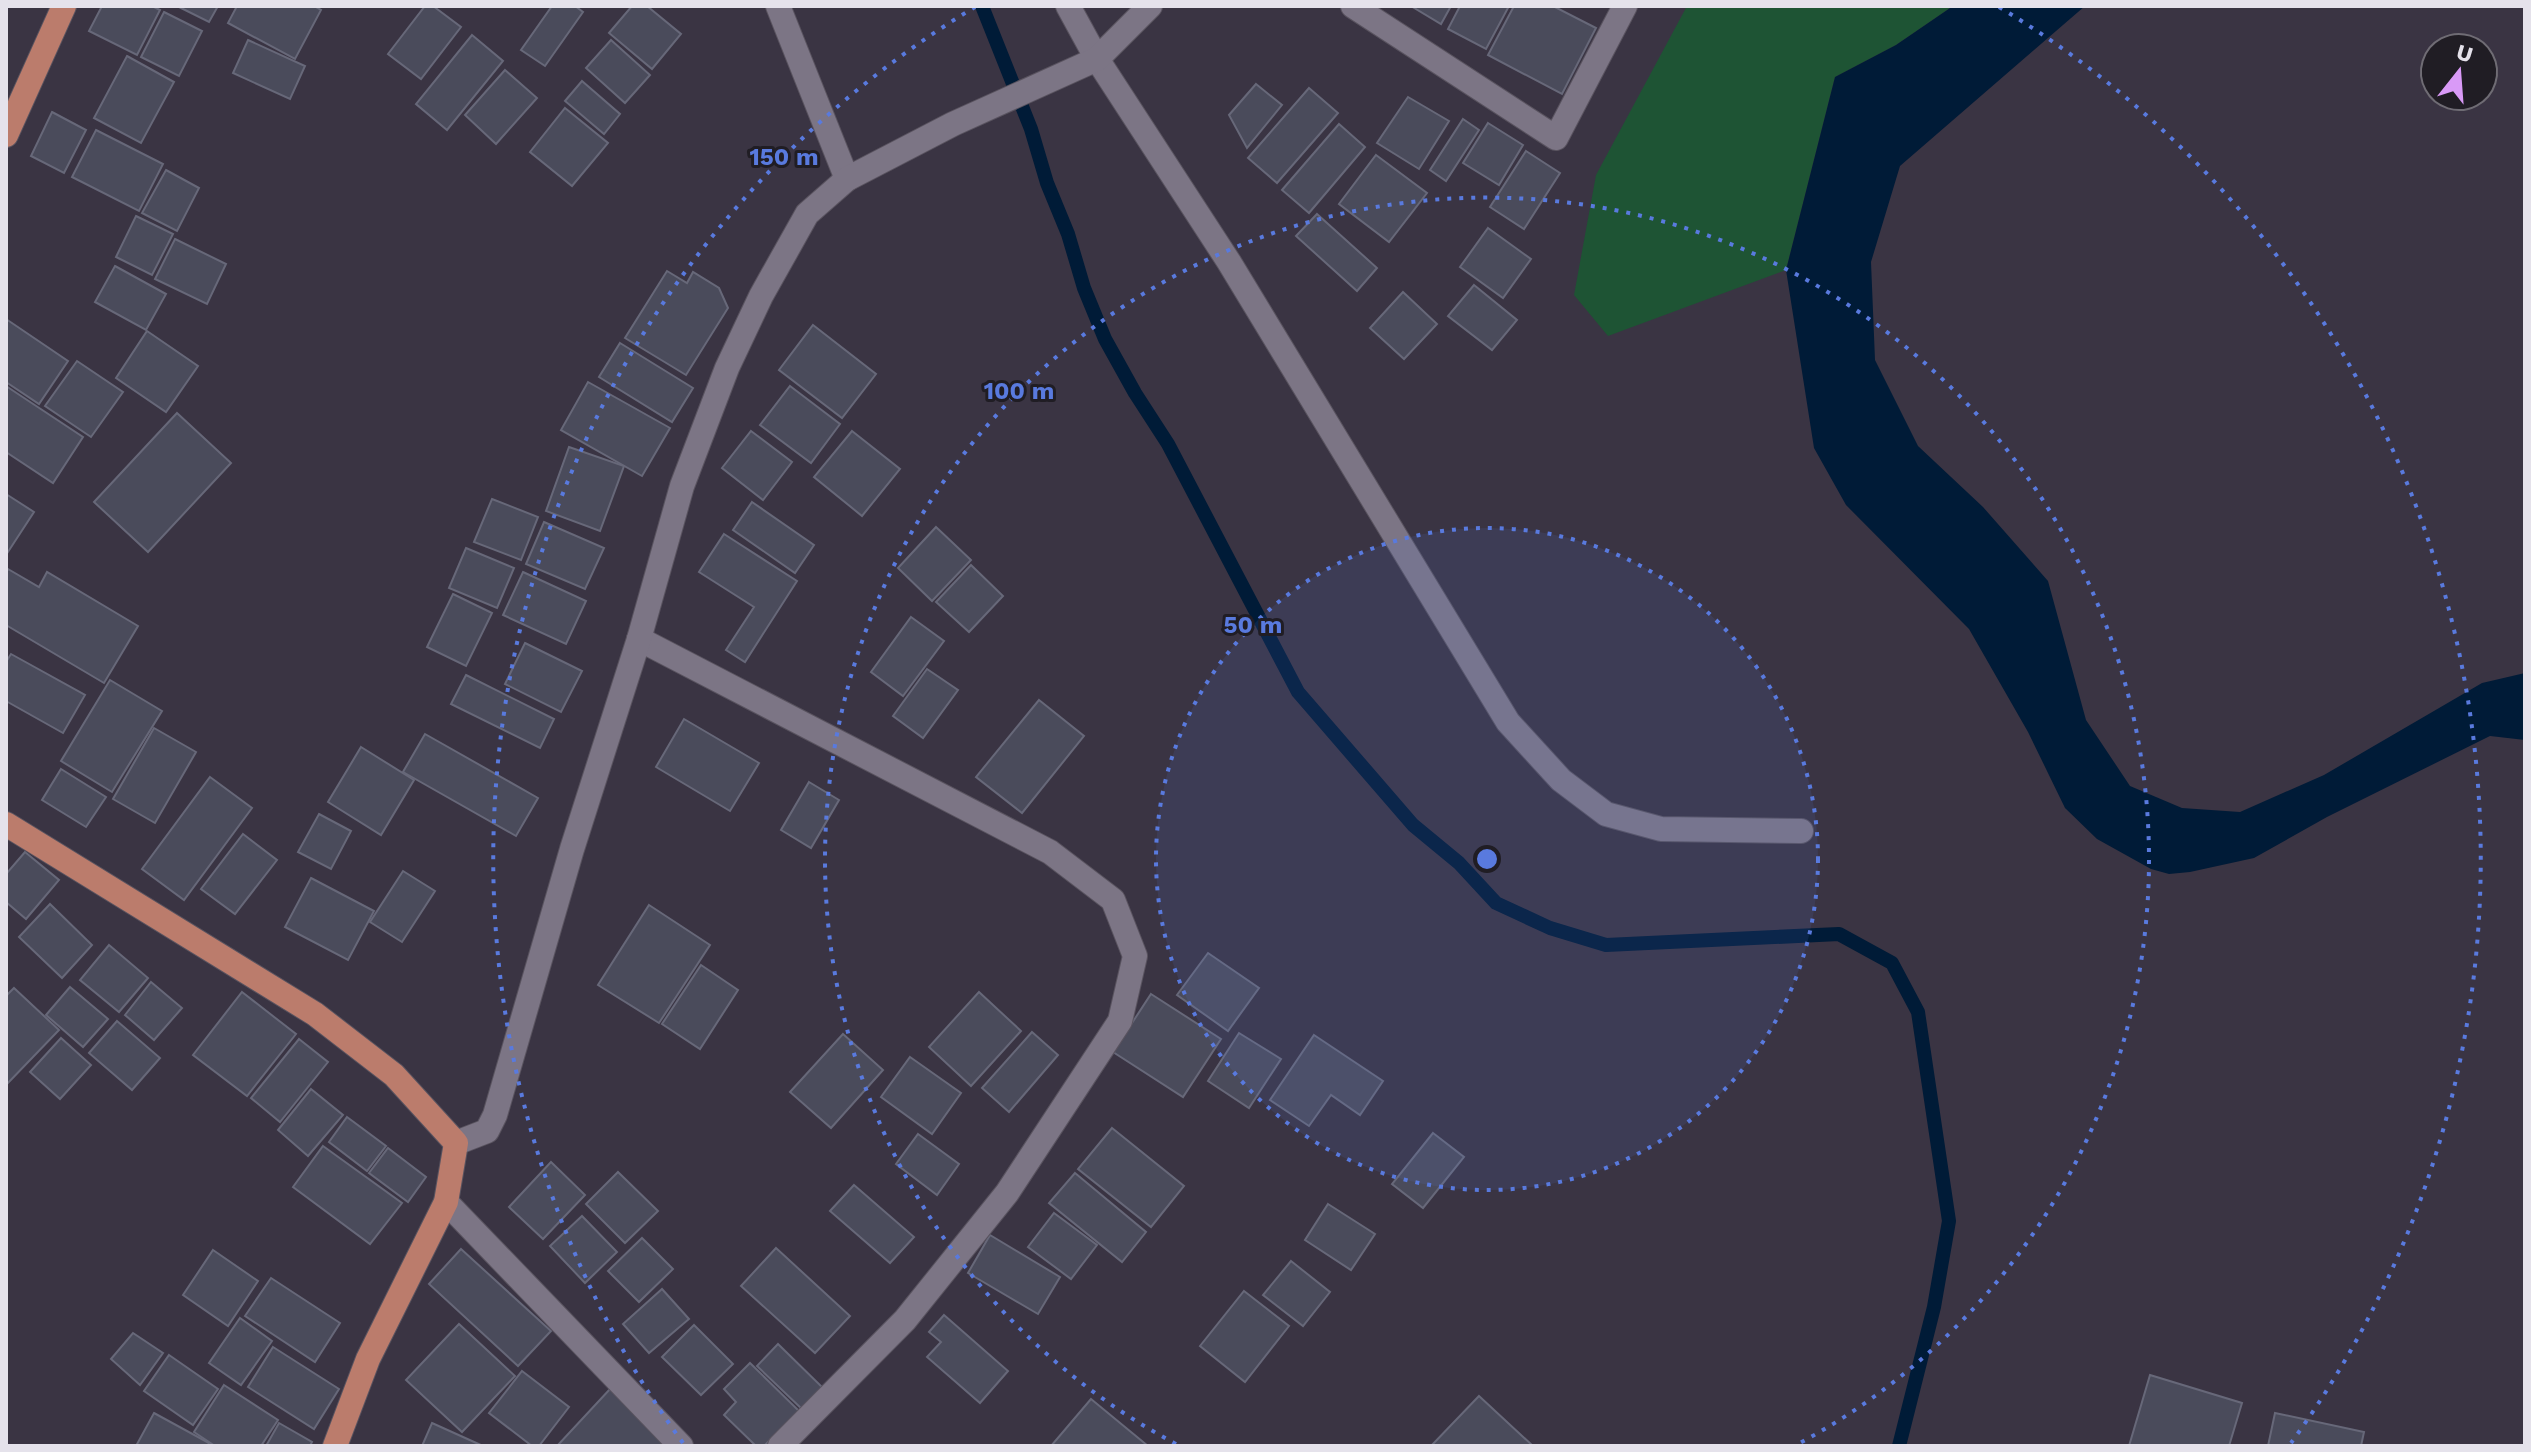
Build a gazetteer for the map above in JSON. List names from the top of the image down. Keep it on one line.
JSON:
{"north":"top","rings":["150 m","100 m","50 m"]}
